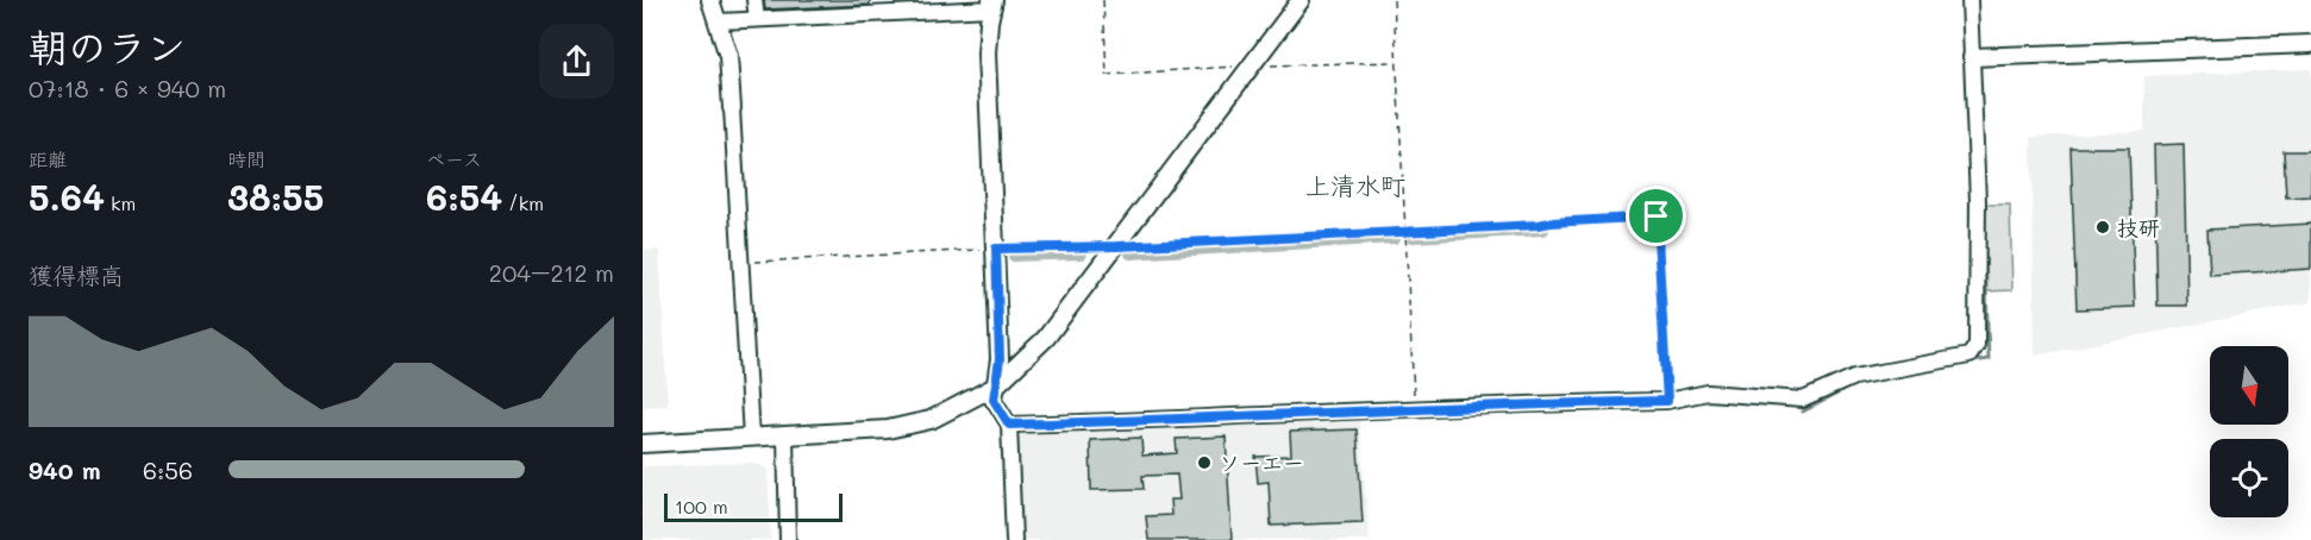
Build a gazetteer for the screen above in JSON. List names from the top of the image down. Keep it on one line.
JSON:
{"districts":["上清水町"],"places":["技研","ソーエー"],"scale_bar":"100 m","north":"bottom","page":{"heading":["朝のラン","07:18 · 6 × 940 m"],"stats":[["距離","5.64 km"],["時間","38:55"],["ペース","6:54 /km"]],"chart":["獲得標高","204–212 m"],"list":[{"name":"940 m","note":"6:56"}],"scale":"100 m"}}
